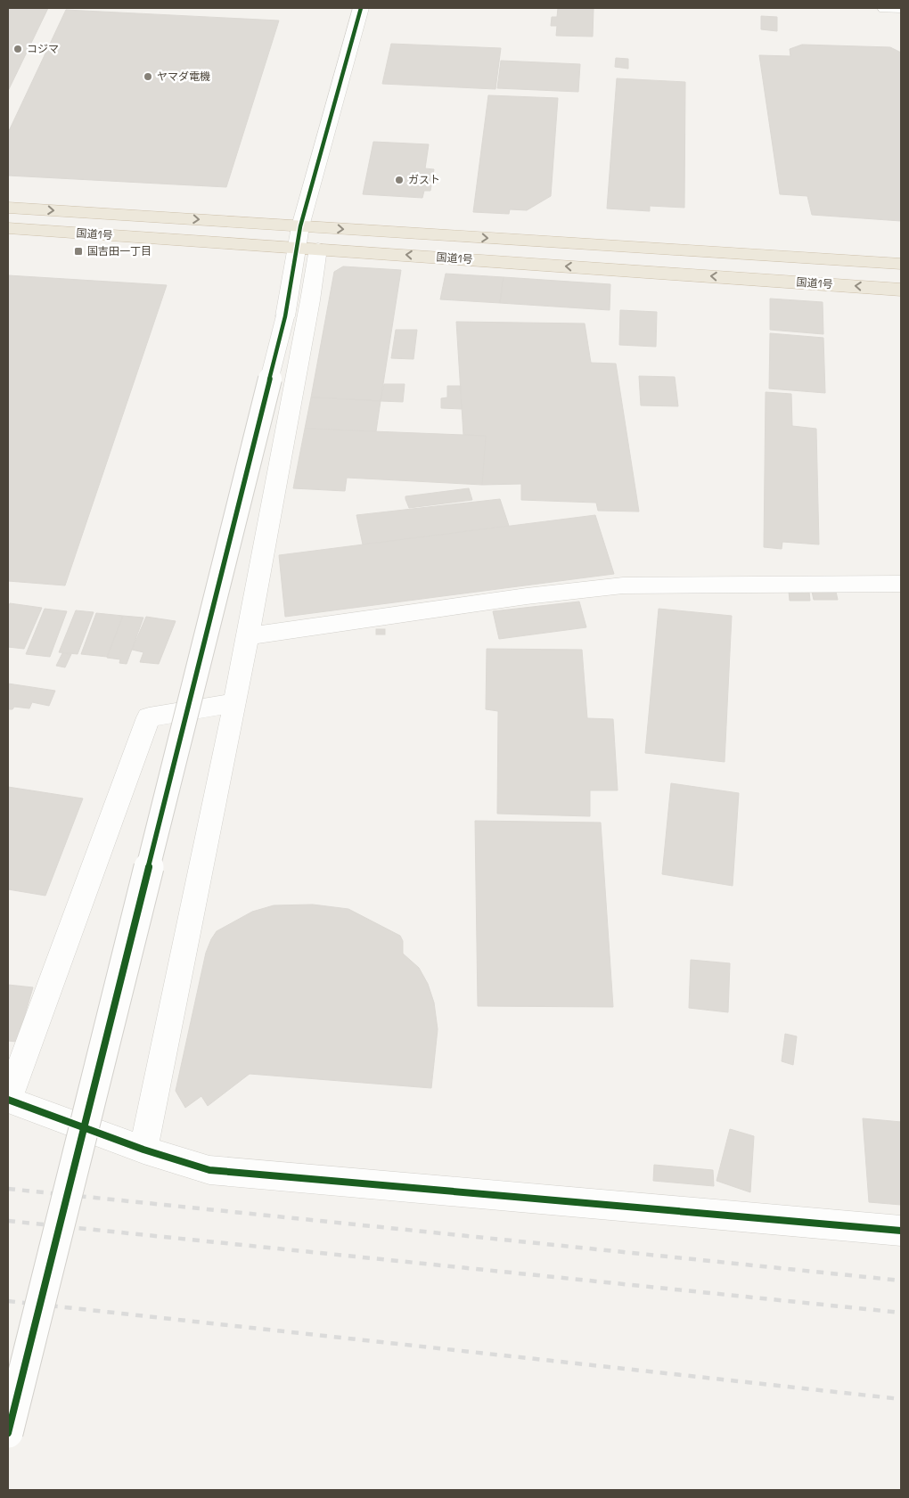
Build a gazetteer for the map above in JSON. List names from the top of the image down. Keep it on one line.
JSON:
{"streets":{"highway":["国道1号"]},"places":{"other":["コジマ","ヤマダ電機","ガスト"],"transit":["国吉田一丁目"]}}
